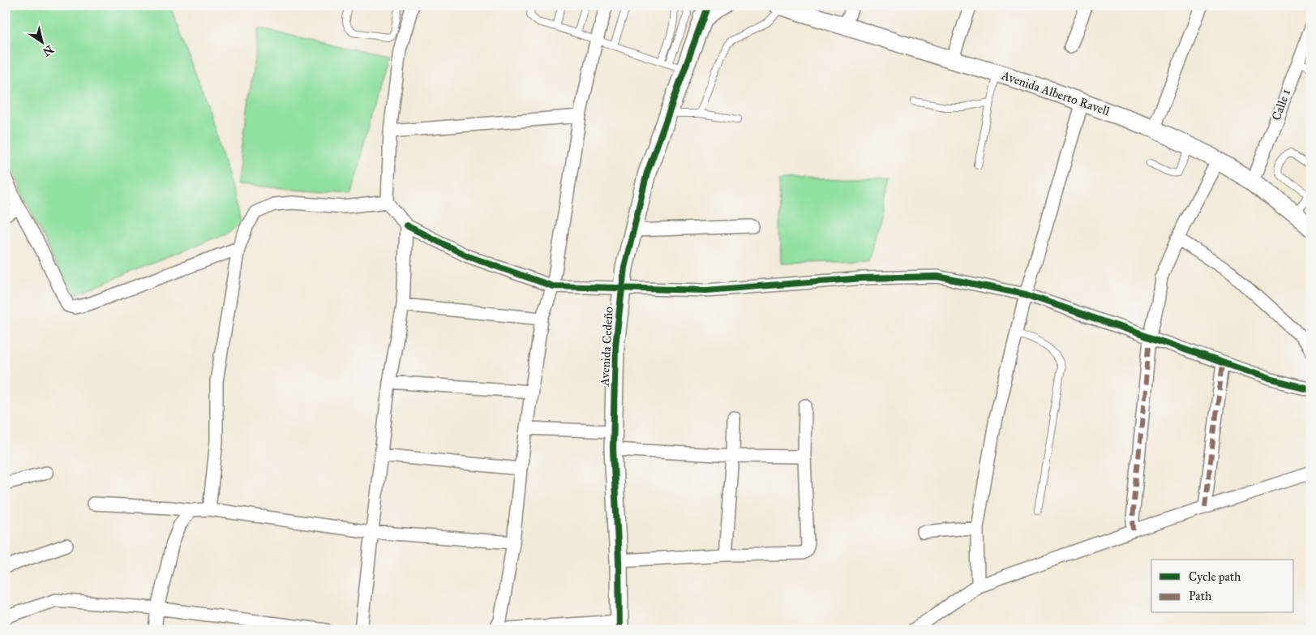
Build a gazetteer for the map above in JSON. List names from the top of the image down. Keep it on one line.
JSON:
{"streets":{"street":["Avenida Alberto Ravell","Calle 1","Avenida Cedeño"]},"crossings":[["Avenida Alberto Ravell","Calle 1"]],"legend":["Cycle path","Path"],"north":"bottom right"}
